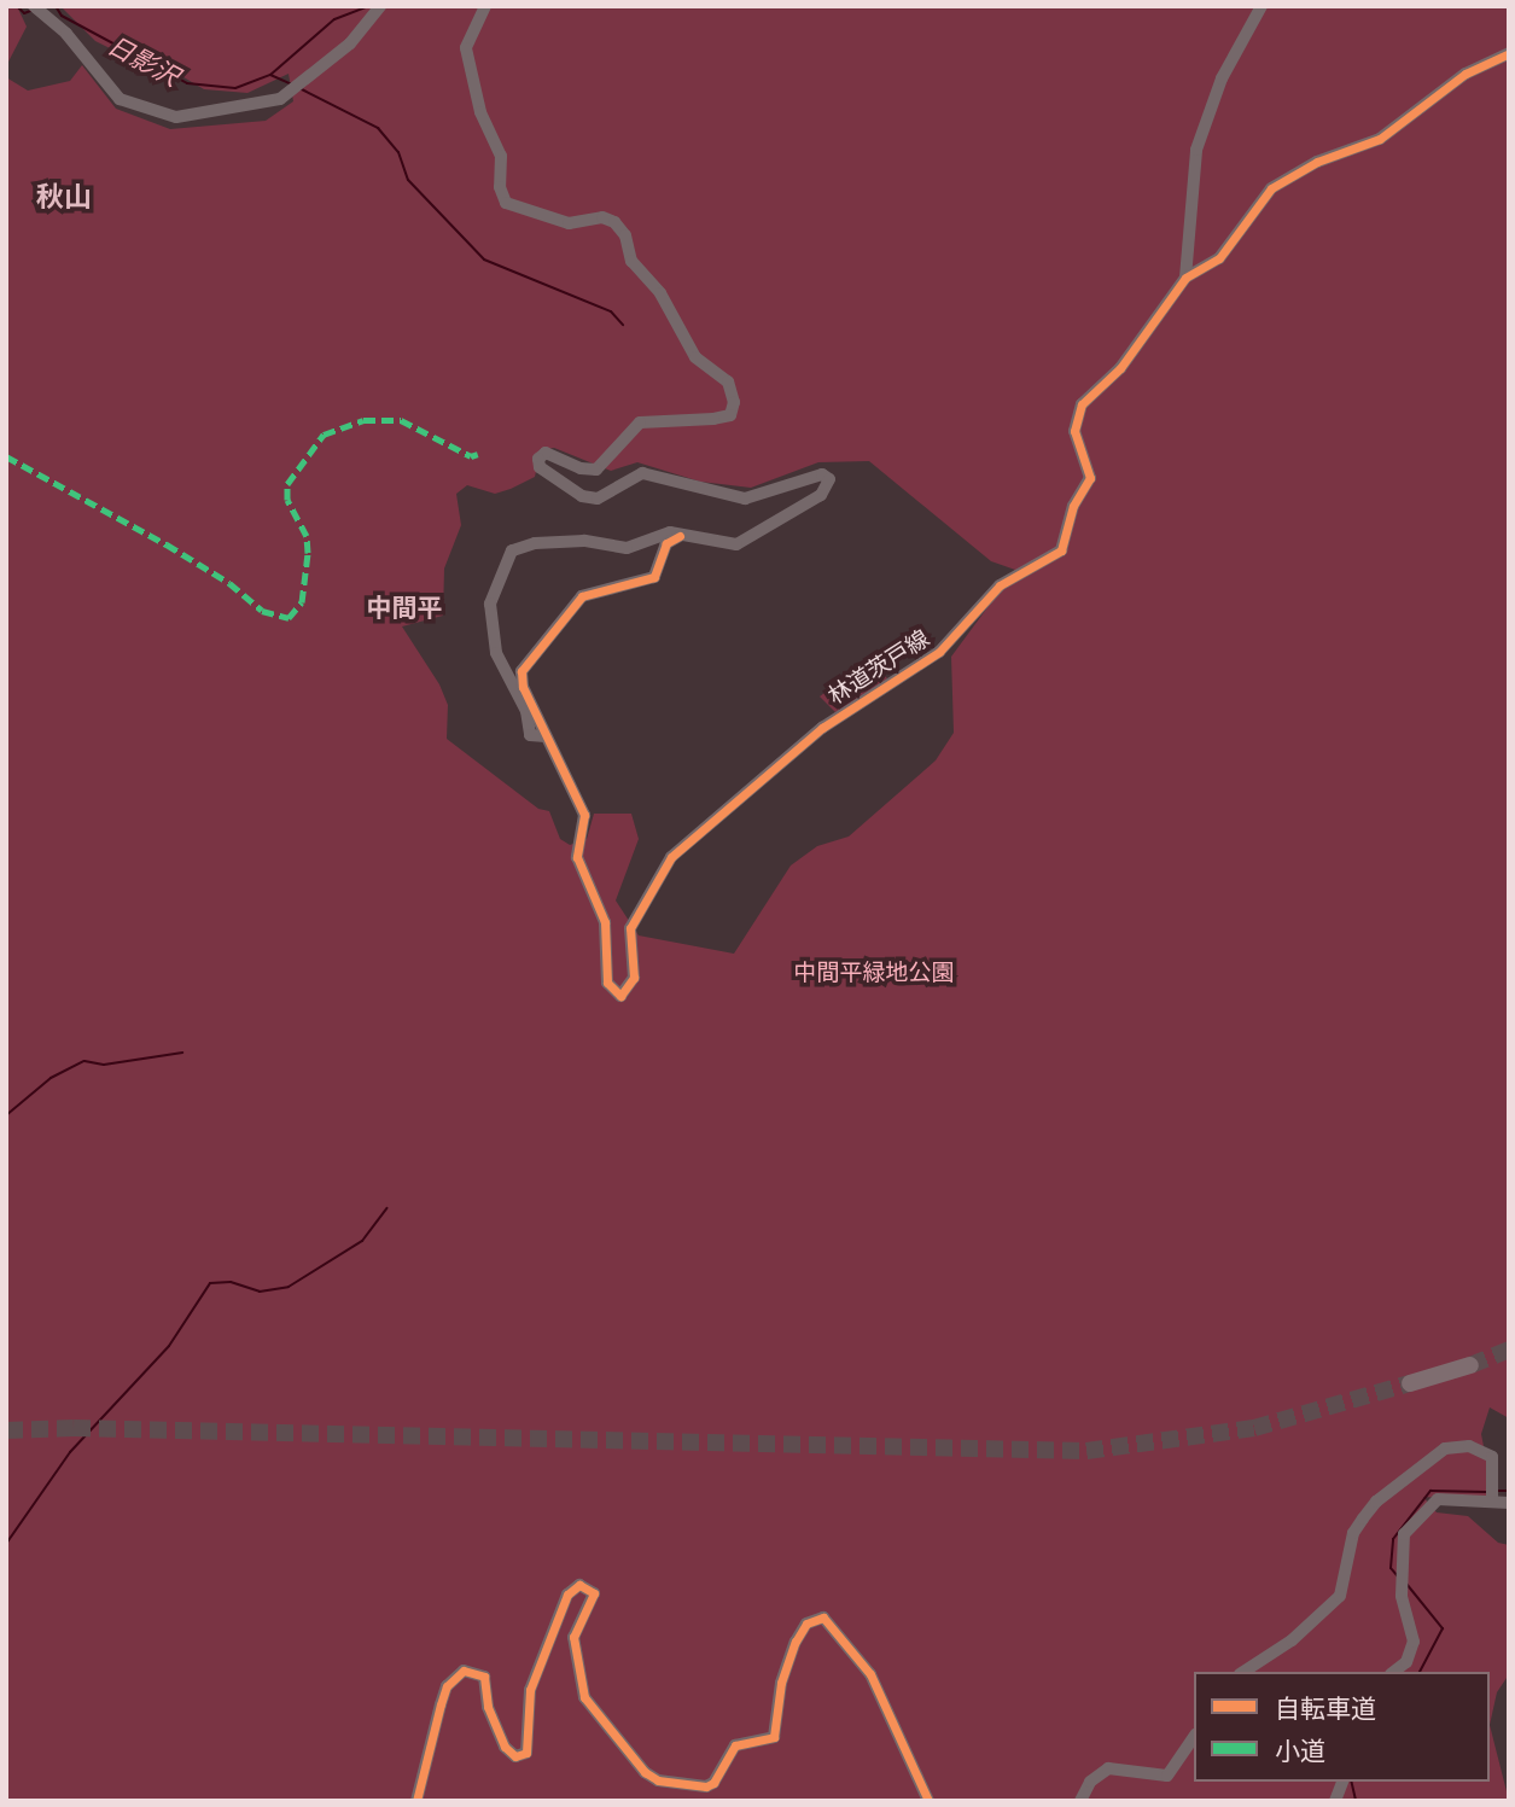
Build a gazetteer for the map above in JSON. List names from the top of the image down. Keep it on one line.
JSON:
{"streets":{"street":["林道茨戸線"]},"districts":["秋山","中間平"],"water":["日影沢"],"parks":["中間平緑地公園"],"legend":["自転車道","小道"]}
